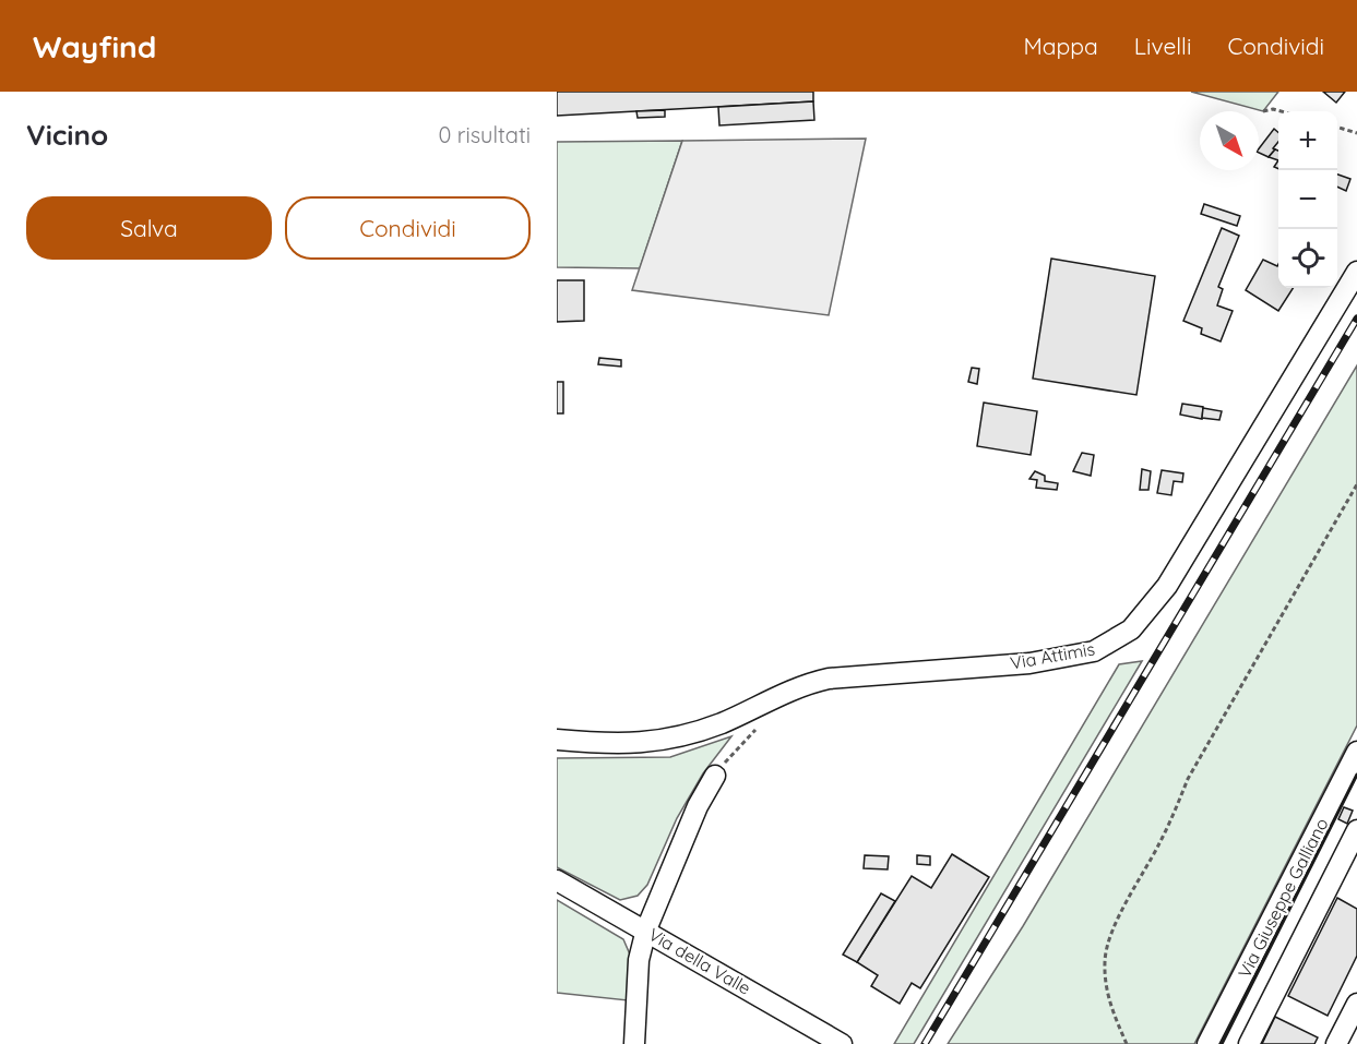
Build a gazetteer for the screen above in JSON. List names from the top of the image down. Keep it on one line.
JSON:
{"streets":{"street":["Via Attimis","Via Giuseppe Galliano","Via della Valle"]},"north":"bottom right","page":{"header":"Wayfind","nav":["Mappa","Livelli","Condividi"],"heading":["Vicino","0 risultati"],"map_buttons":["+","−"],"buttons":["Salva","Condividi"]}}
